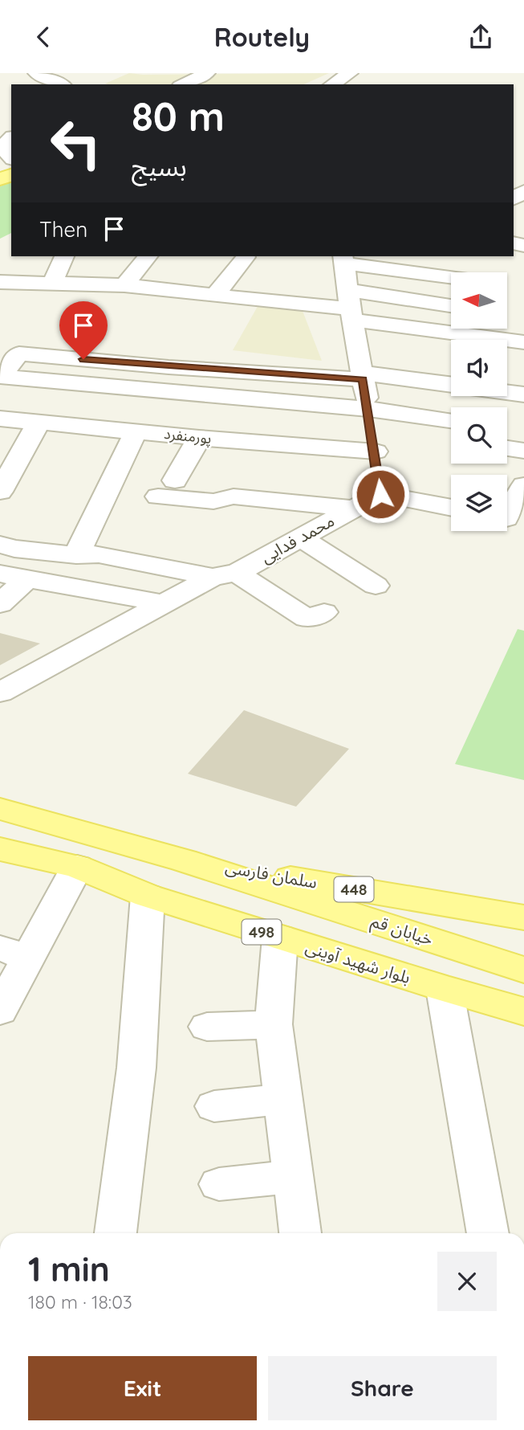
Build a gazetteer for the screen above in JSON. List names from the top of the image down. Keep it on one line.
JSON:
{"streets":{"main road":["سلمان فارسی","448","خیابان قم","498","بلوار شهید آوینی"],"street":["پورمنفرد","محمد فدایی"]},"crossings":[["سلمان فارسی","خیابان قم"]],"north":"left","page":{"header":"Routely","turn":["80 m","بسیج"],"then":"Then","heading":["1 min","180 m · 18:03"],"buttons":["Exit","Share"]}}
